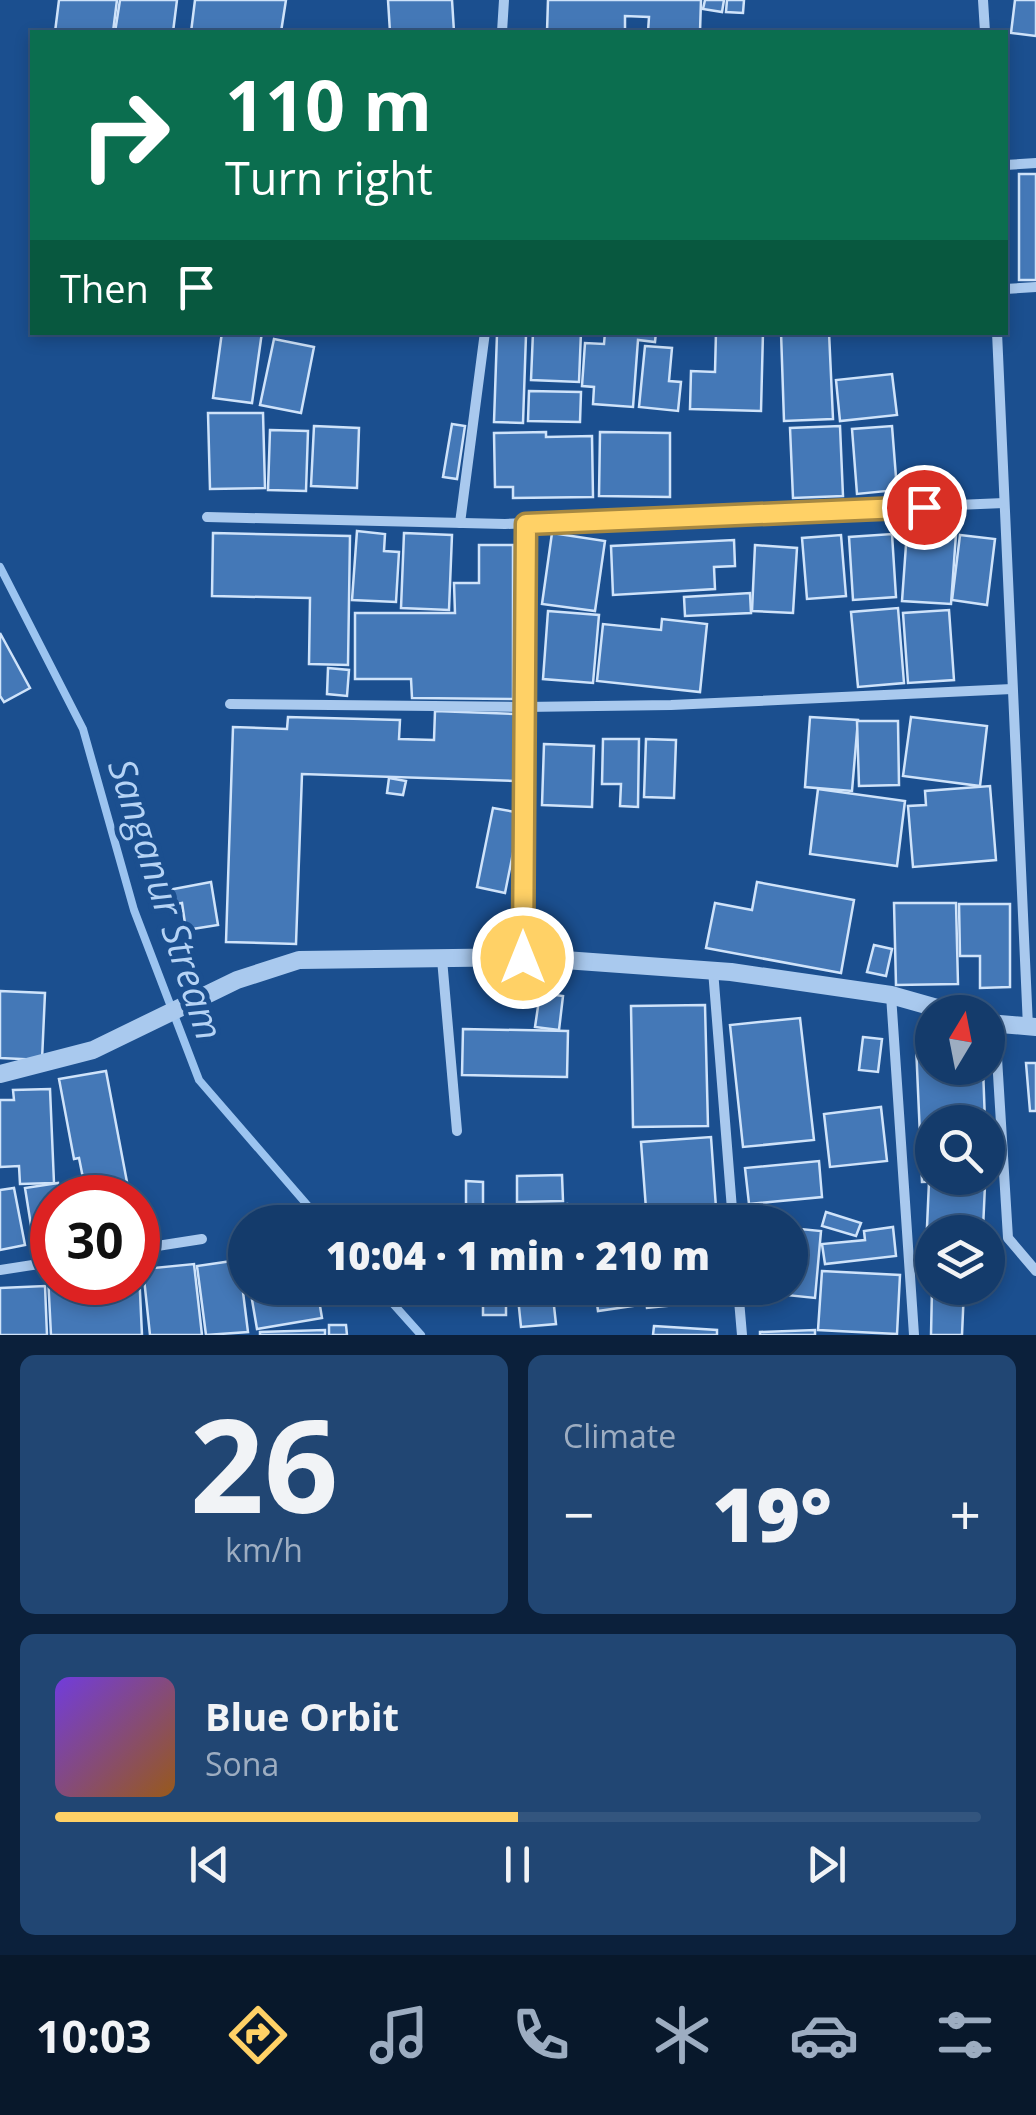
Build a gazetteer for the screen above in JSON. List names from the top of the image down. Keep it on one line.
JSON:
{"water":["Sanganur Stream"],"north":"top","page":{"turn":["110 m","Turn right"],"then":"Then","limit":"30","trip":"10:04 · 1 min · 210 m","tile":[["26","km/h"],"Climate"],"heat":["−","19°","+"],"song":["Blue Orbit","Sona"],"tabs":"10:03"}}
